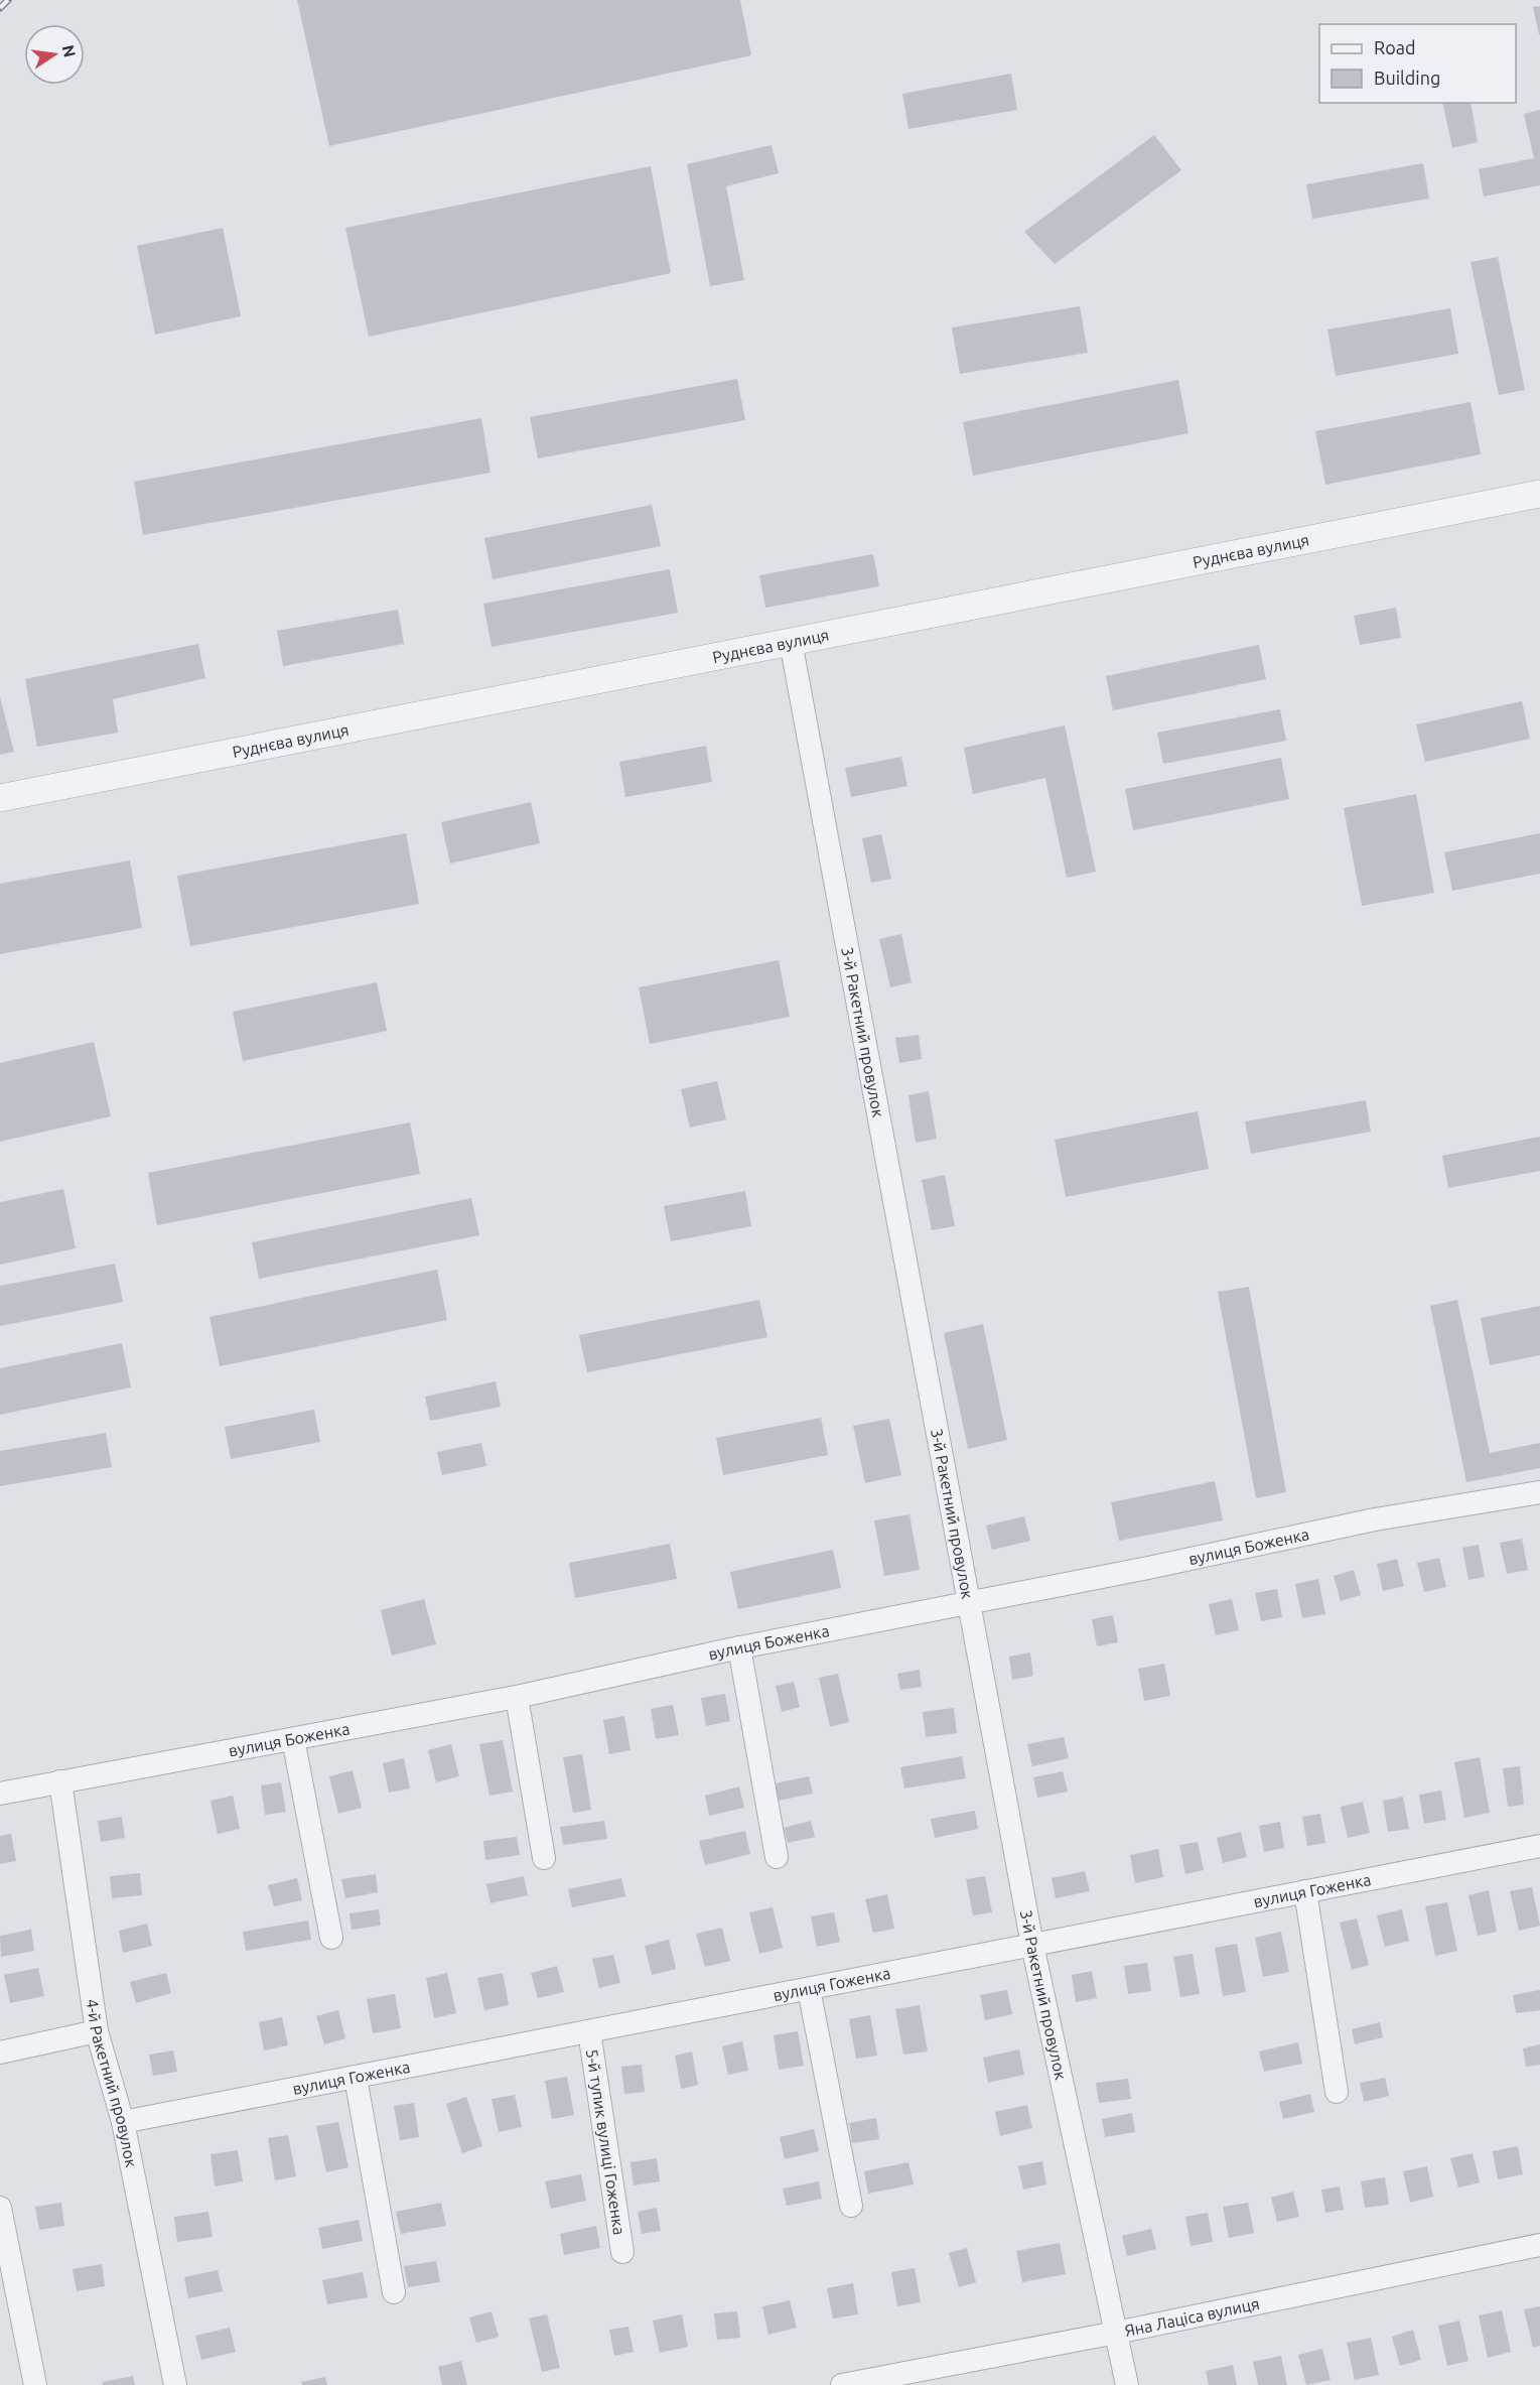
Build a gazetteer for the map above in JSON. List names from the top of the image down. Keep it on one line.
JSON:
{"streets":{"street":["Руднєва вулиця","3-й Ракетний провулок","вулиця Боженка","вулиця Гоженка","4-й Ракетний провулок","5-й тупик вулиці Гоженка","Яна Лаціса вулиця"]},"crossings":[["Руднєва вулиця","3-й Ракетний провулок"],["3-й Ракетний провулок","вулиця Боженка"],["3-й Ракетний провулок","вулиця Гоженка"],["3-й Ракетний провулок","Яна Лаціса вулиця"],["вулиця Боженка","4-й Ракетний провулок"],["вулиця Гоженка","4-й Ракетний провулок"],["вулиця Гоженка","5-й тупик вулиці Гоженка"]],"legend":["Road","Building"],"north":"right"}
